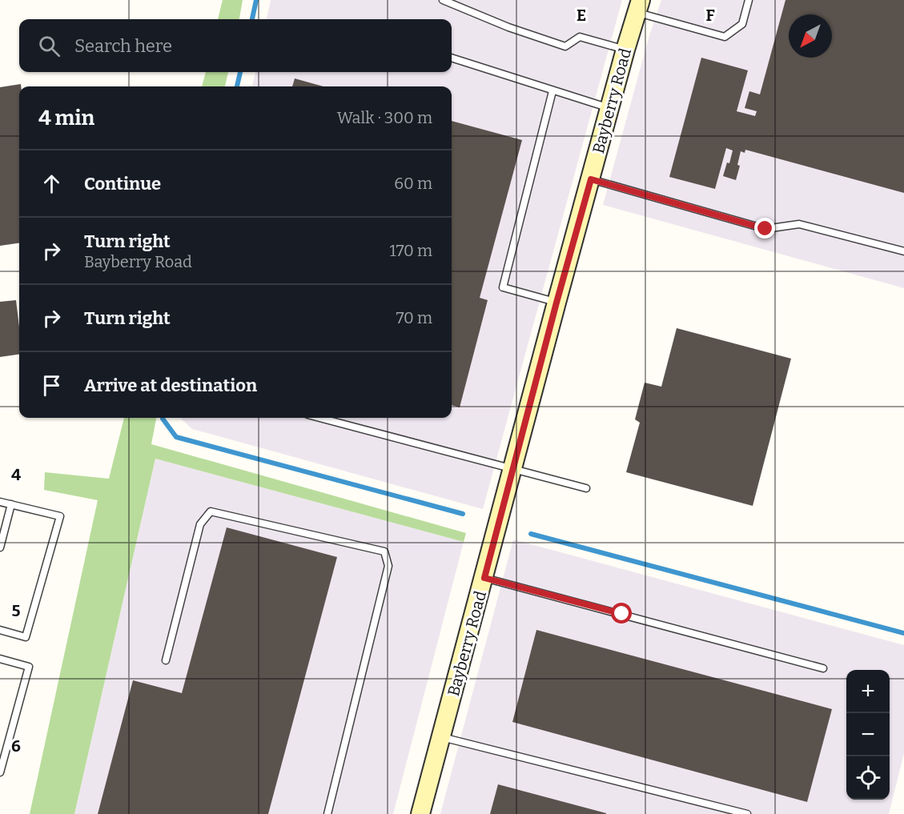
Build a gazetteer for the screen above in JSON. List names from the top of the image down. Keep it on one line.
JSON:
{"streets":{"street":["Bayberry Road"]},"north":"bottom left","page":{"search":"Search here","heading":["4 min","Walk · 300 m"],"list":[["Continue","60 m"],["Turn right","Bayberry Road","170 m"],["Turn right","70 m"],"Arrive at destination"],"map_buttons":["+","−"]},"grid":{"columns":["E","F"],"rows":["4","5","6"]}}
